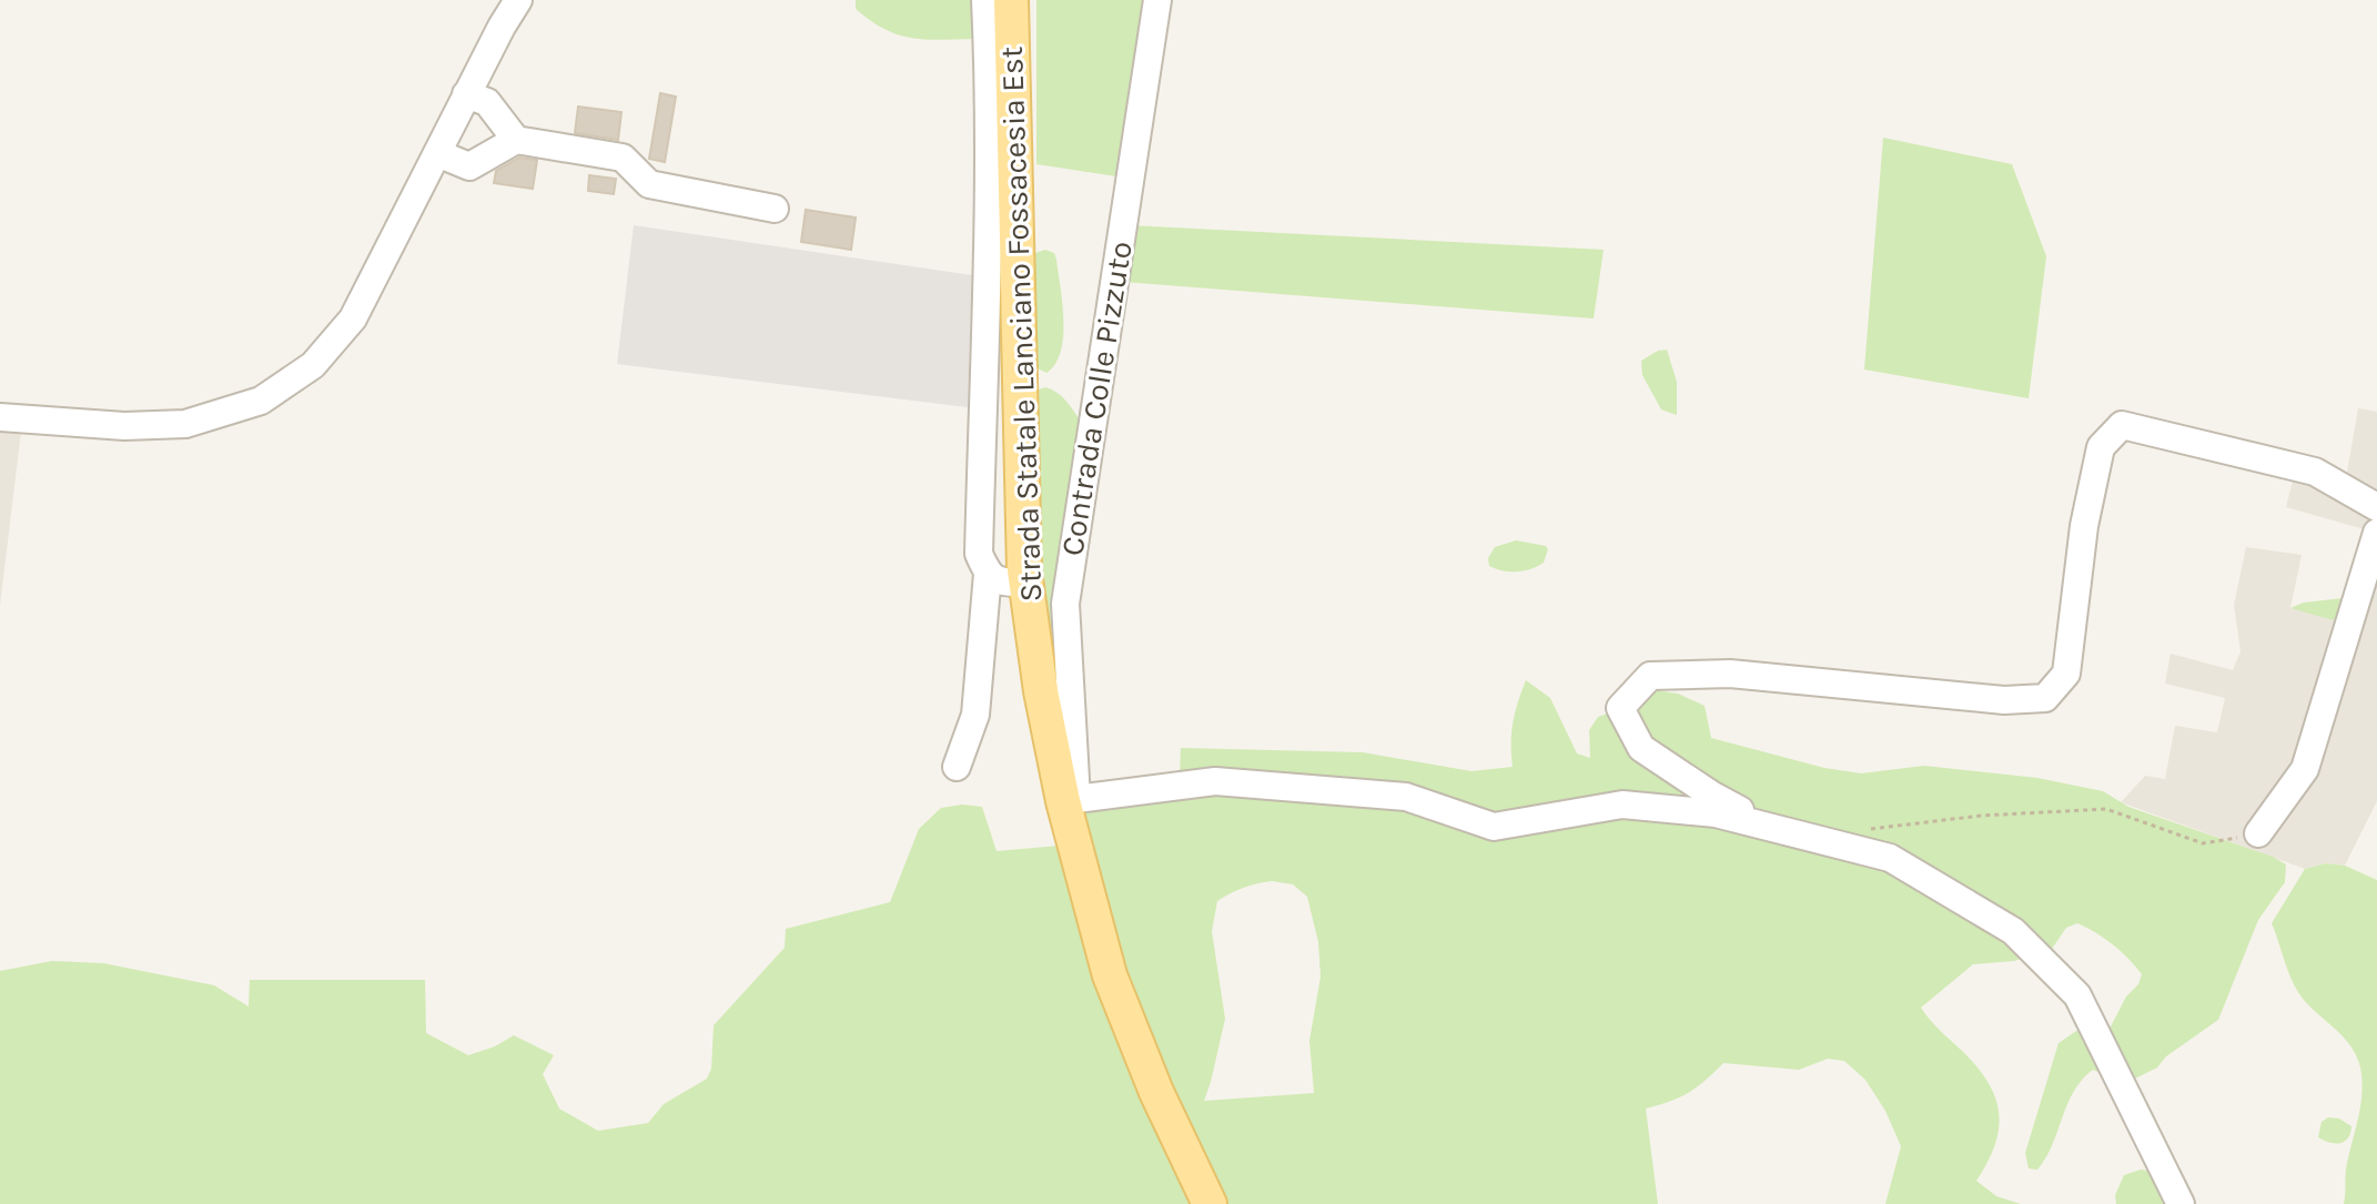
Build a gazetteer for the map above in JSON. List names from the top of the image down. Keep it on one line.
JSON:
{"streets":{"main road":["Strada Statale Lanciano Fossacesia Est"],"street":["Contrada Colle Pizzuto"]},"crossings":[["Strada Statale Lanciano Fossacesia Est","Contrada Colle Pizzuto"]]}
